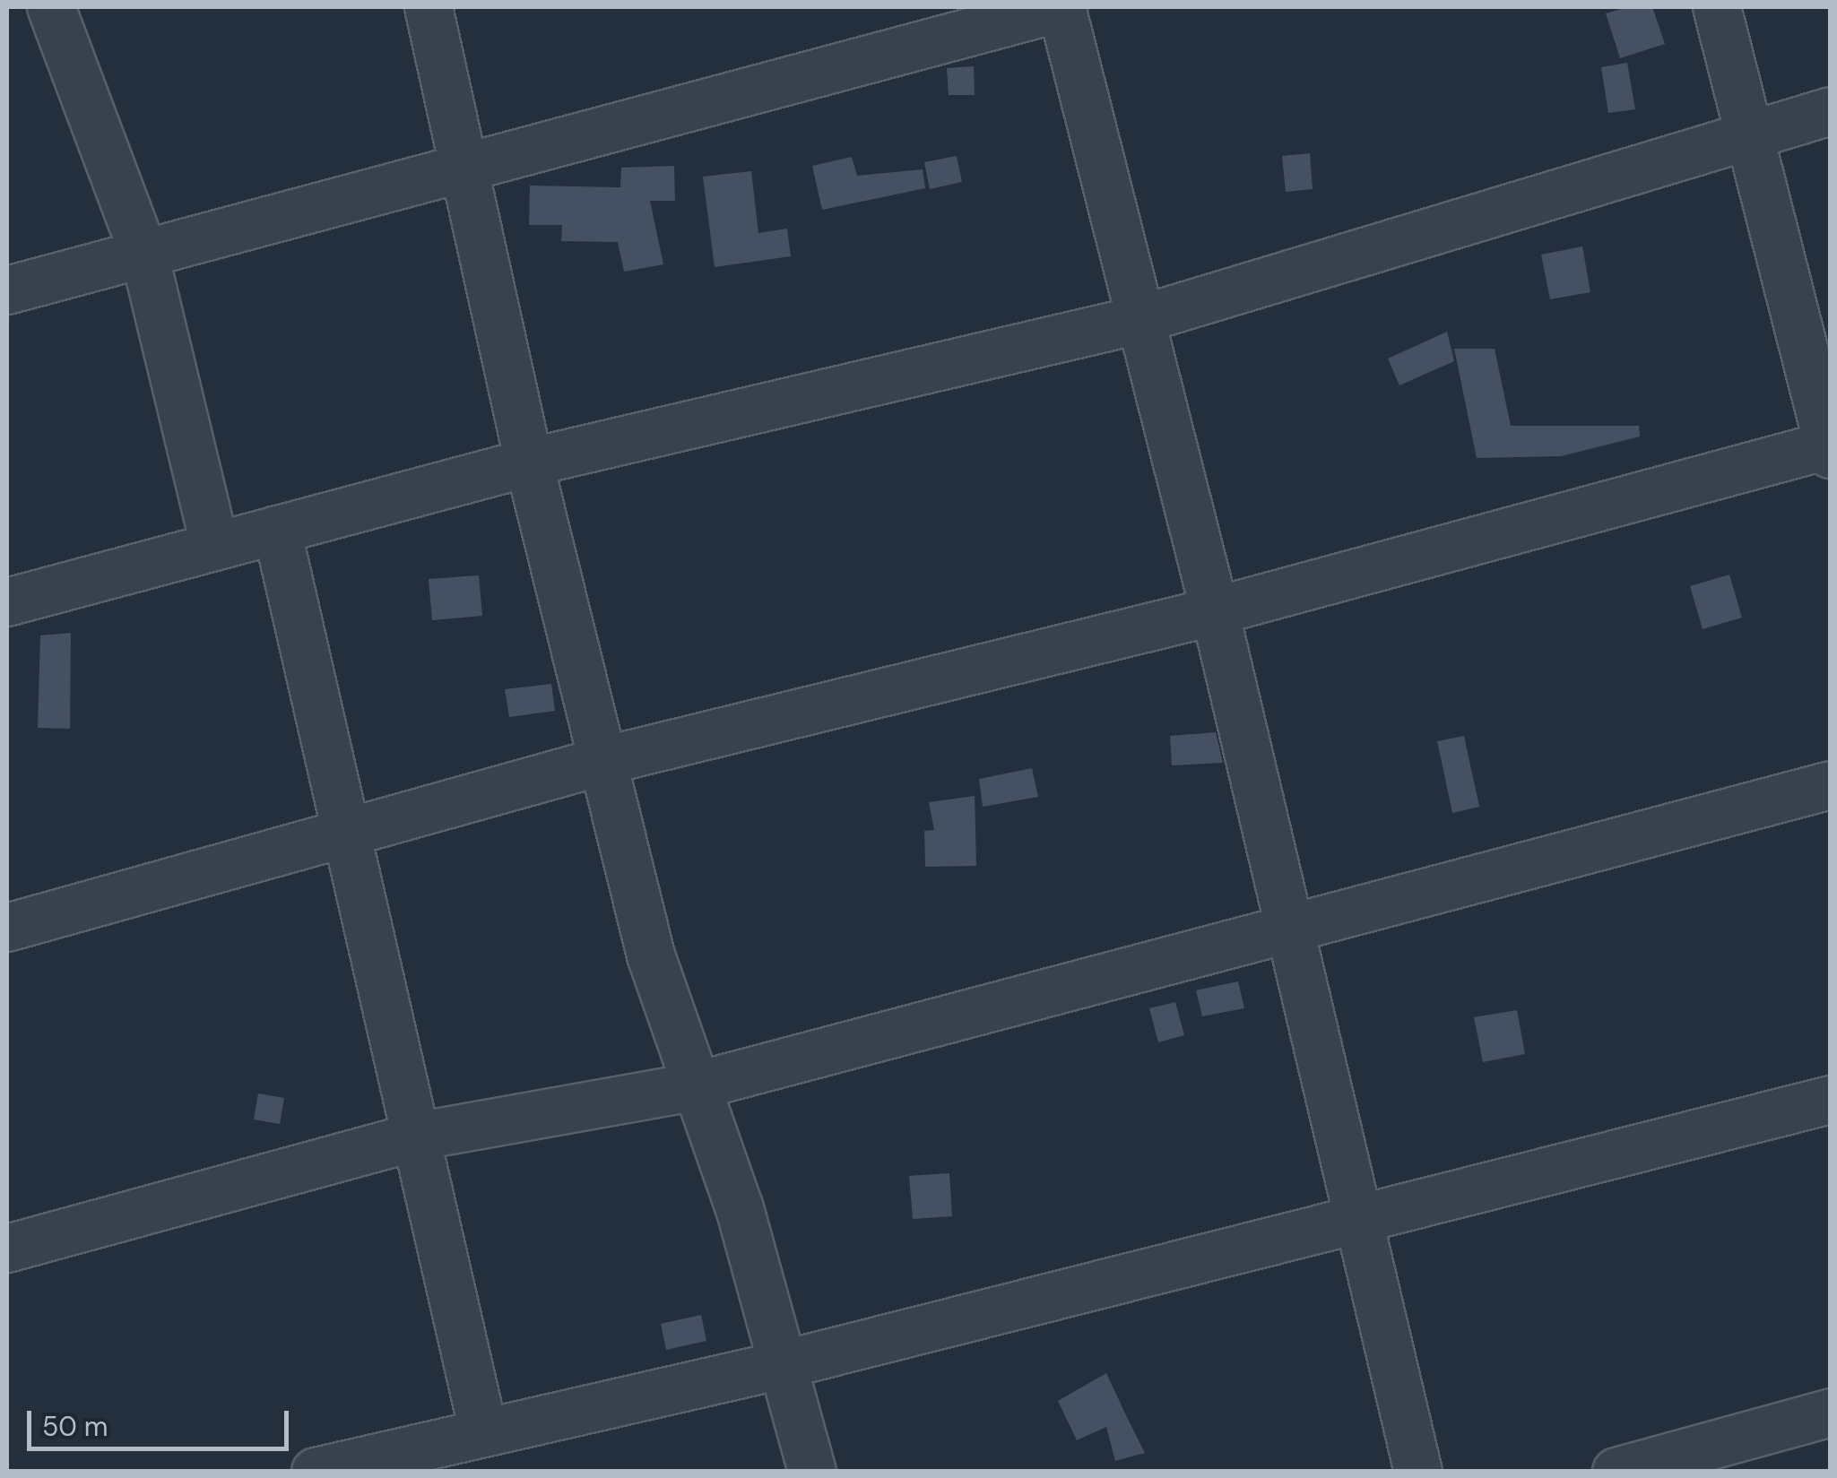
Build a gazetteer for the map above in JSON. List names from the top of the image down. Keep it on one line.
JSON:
{"scale_bar":"50 m"}
